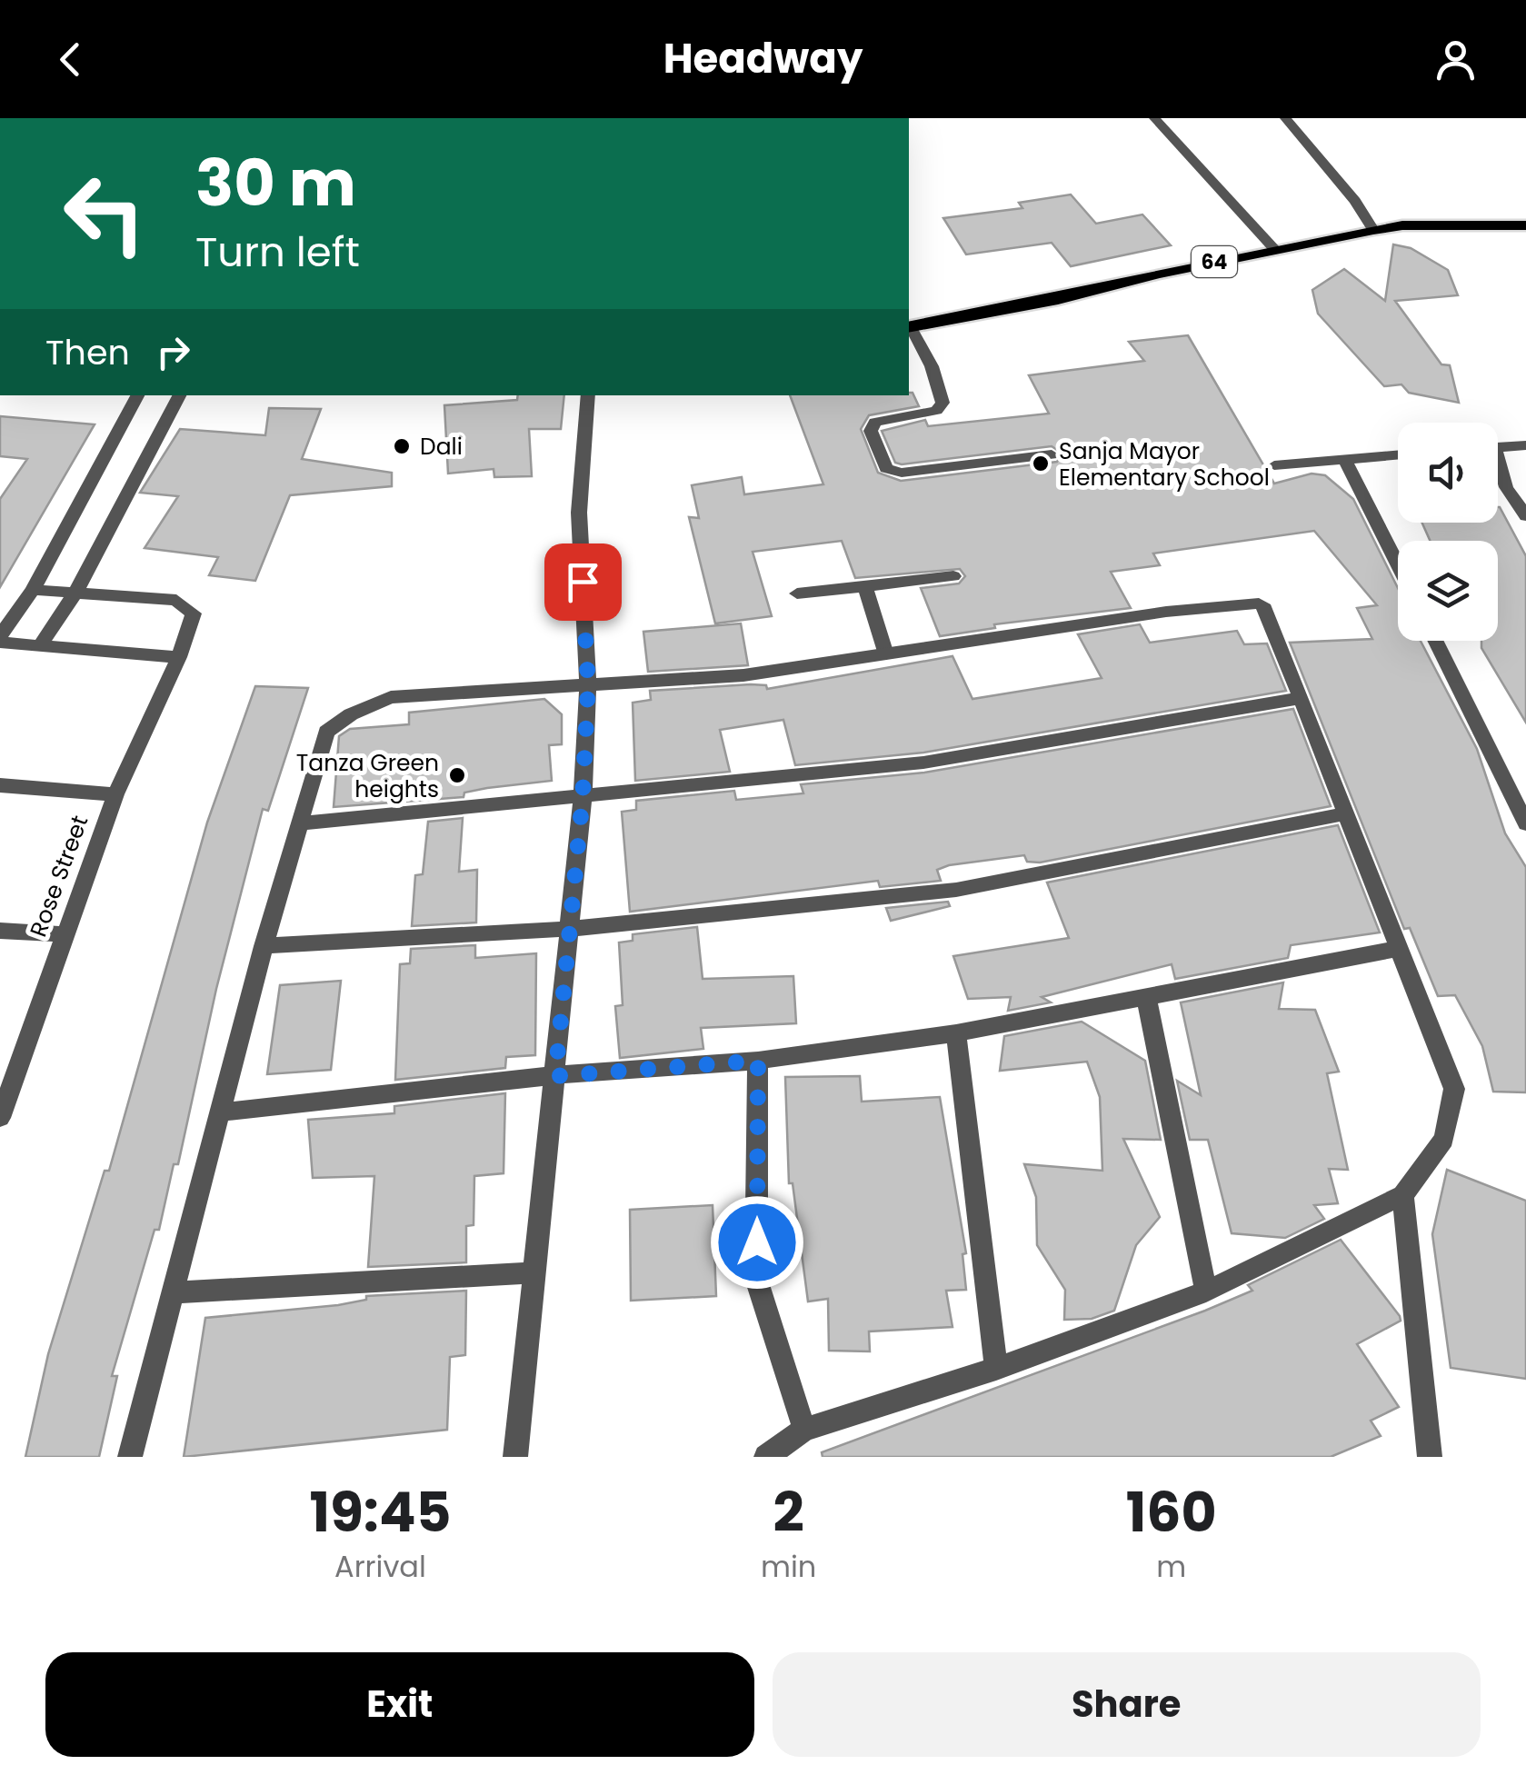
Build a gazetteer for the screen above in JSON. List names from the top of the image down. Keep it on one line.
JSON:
{"streets":{"main road":["64"],"street":["Rose Street"]},"places":["Dali","Sanja Mayor Elementary School","Tanza Green heights"],"page":{"header":"Headway","turn":["30 m","Turn left"],"then":"Then","eta":["19:45","Arrival","2","min","160","m"],"buttons":["Exit","Share"]}}
